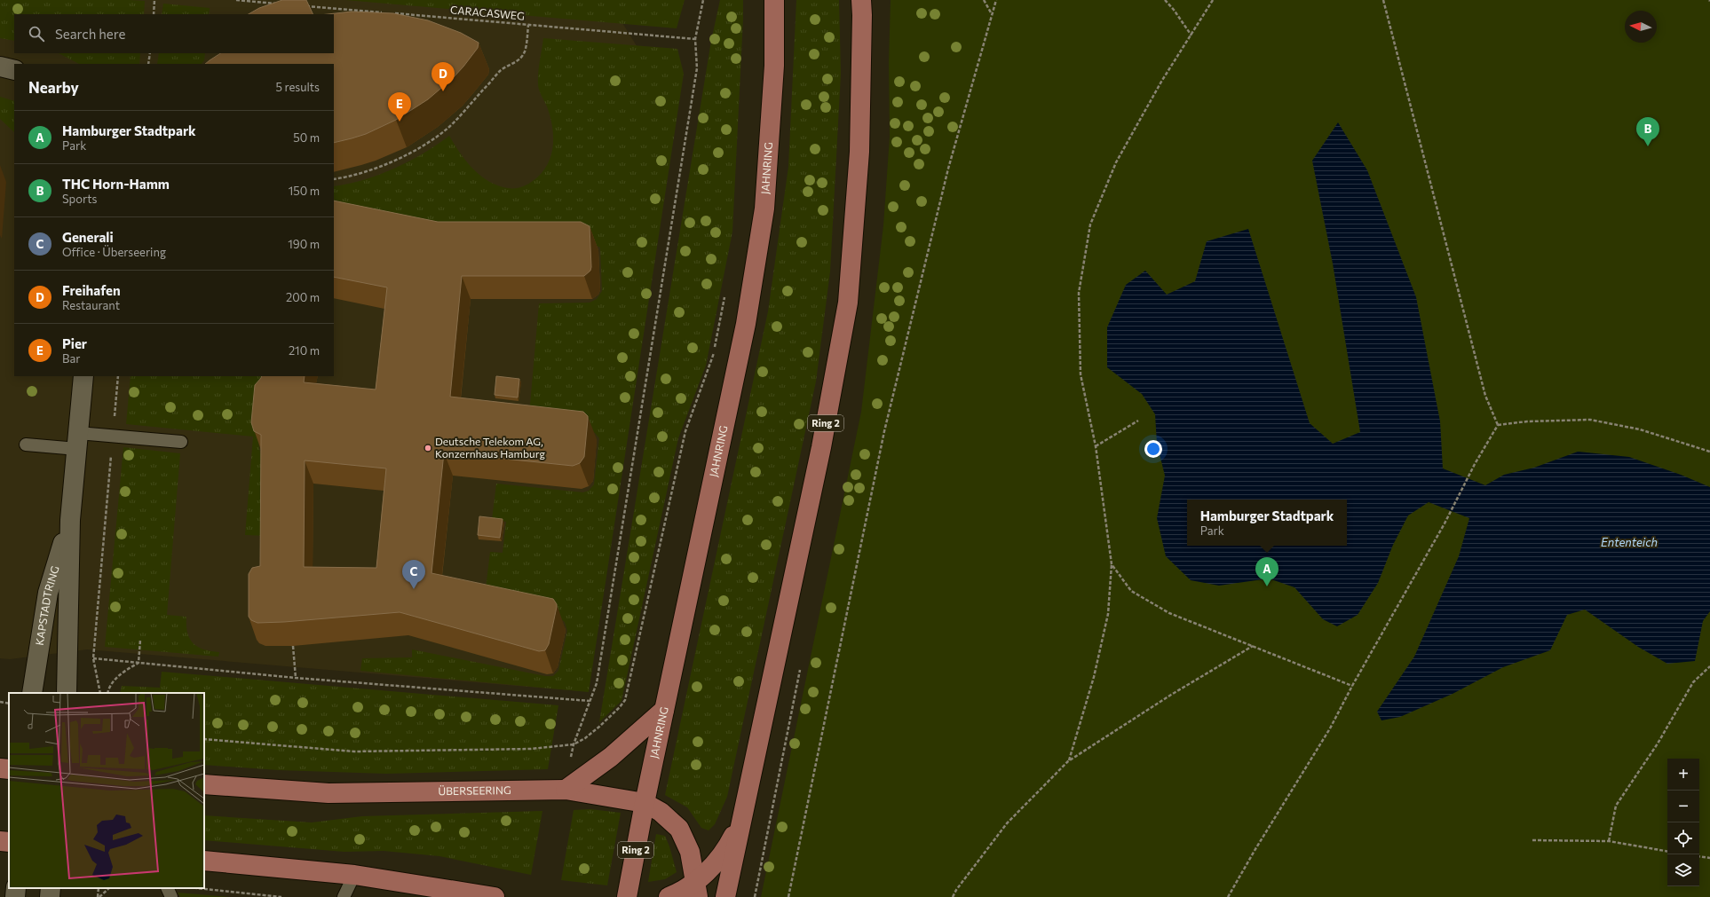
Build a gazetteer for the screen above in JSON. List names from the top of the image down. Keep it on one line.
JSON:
{"streets":{"main road":["JAHNRING","Ring 2","ÜBERSEERING"],"street":["KAPSTADTRING"],"path":["CARACASWEG"]},"crossings":[["JAHNRING","ÜBERSEERING"]],"water":["Ententeich"],"places":["Deutsche Telekom AG, Konzernhaus Hamburg"],"north":"left","page":{"search":"Search here","pins":["D","E","B","A","C"],"heading":["Nearby","5 results"],"list":[{"mark":"A","name":"Hamburger Stadtpark","note":"Park","value":"50 m"},{"mark":"B","name":"THC Horn-Hamm","note":"Sports","value":"150 m"},{"mark":"C","name":"Generali","note":"Office · Überseering","value":"190 m"},{"mark":"D","name":"Freihafen","note":"Restaurant","value":"200 m"},{"mark":"E","name":"Pier","note":"Bar","value":"210 m"}],"popup":["Hamburger Stadtpark","Park"],"map_buttons":["+","−"]}}
